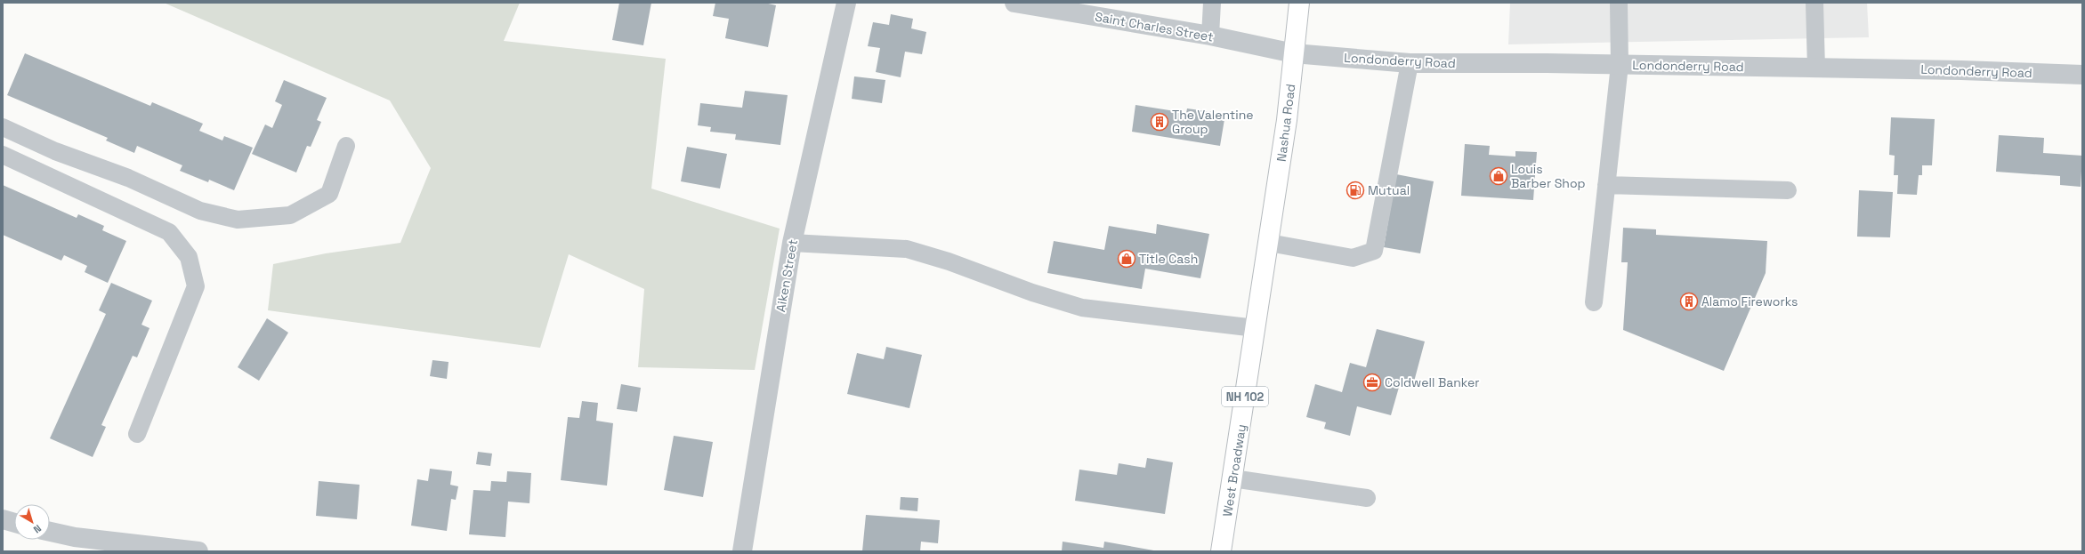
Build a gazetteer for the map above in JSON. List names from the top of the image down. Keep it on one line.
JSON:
{"streets":{"main road":["Nashua Road","NH 102","West Broadway"],"street":["Saint Charles Street","Londonderry Road","Aiken Street"]},"crossings":[["Saint Charles Street","Londonderry Road"],["Saint Charles Street","Nashua Road"],["Londonderry Road","Nashua Road"],["Nashua Road","West Broadway"]],"places":{"building":["The Valentine Group","Alamo Fireworks"],"shop":["Louis Barber Shop","Title Cash"],"fuel station":["Mutual"],"office":["Coldwell Banker"]},"north":"bottom right"}
